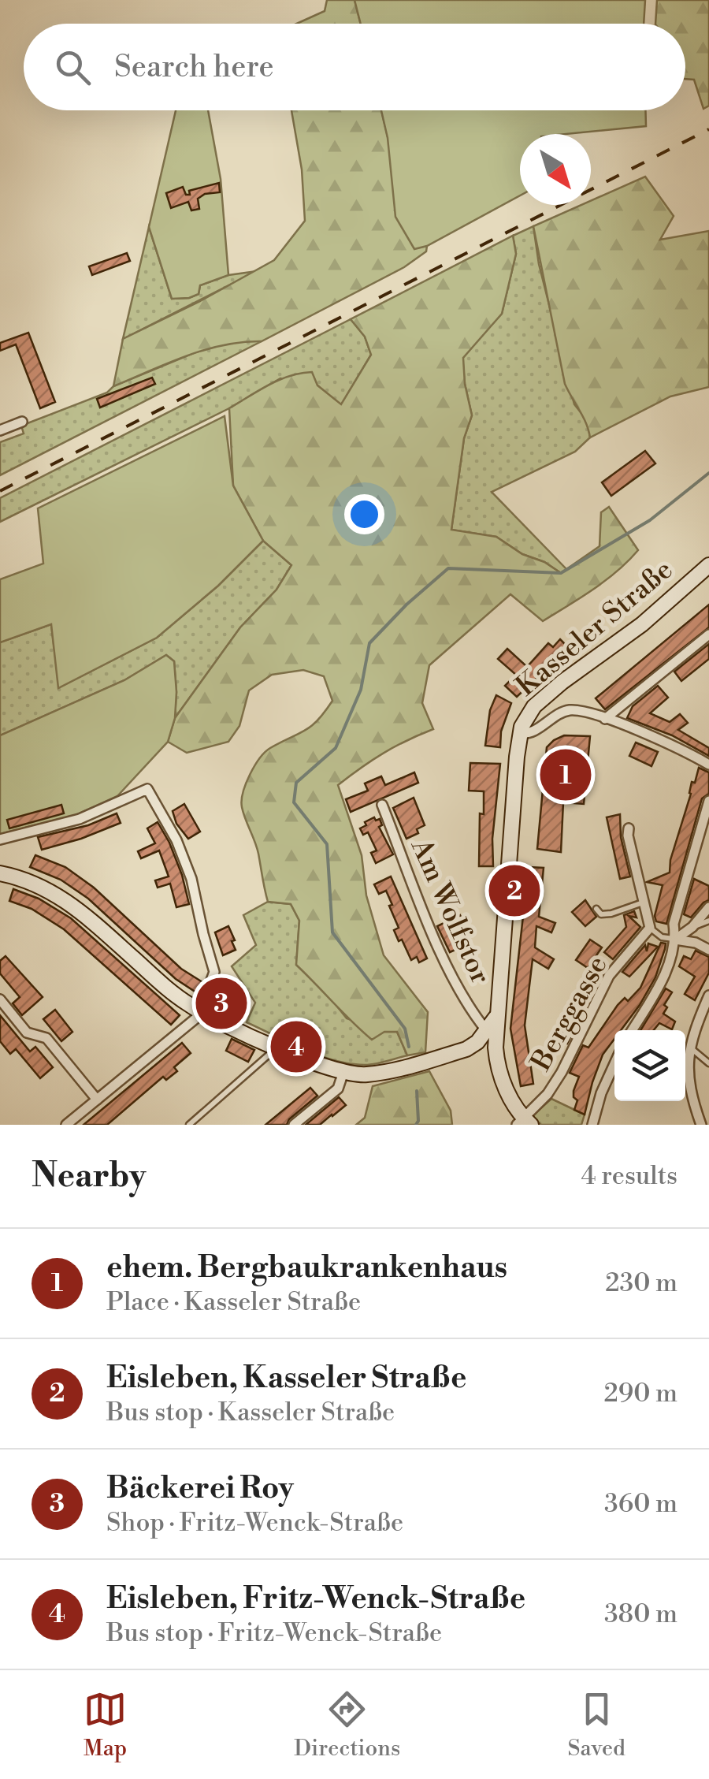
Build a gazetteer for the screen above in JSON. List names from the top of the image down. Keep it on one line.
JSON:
{"streets":{"main road":["Kasseler Straße"],"street":["Am Wolfstor","Berggasse"]},"crossings":[["Kasseler Straße","Am Wolfstor"],["Kasseler Straße","Berggasse"]],"north":"bottom right","page":{"search":"Search here","pins":["1","2","3","4"],"heading":["Nearby","4 results"],"list":[{"mark":"1","name":"ehem. Bergbaukrankenhaus","note":"Place · Kasseler Straße","value":"230 m"},{"mark":"2","name":"Eisleben, Kasseler Straße","note":"Bus stop · Kasseler Straße","value":"290 m"},{"mark":"3","name":"Bäckerei Roy","note":"Shop · Fritz-Wenck-Straße","value":"360 m"},{"mark":"4","name":"Eisleben, Fritz-Wenck-Straße","note":"Bus stop · Fritz-Wenck-Straße","value":"380 m"}],"nav":["Map","Directions","Saved"]}}
